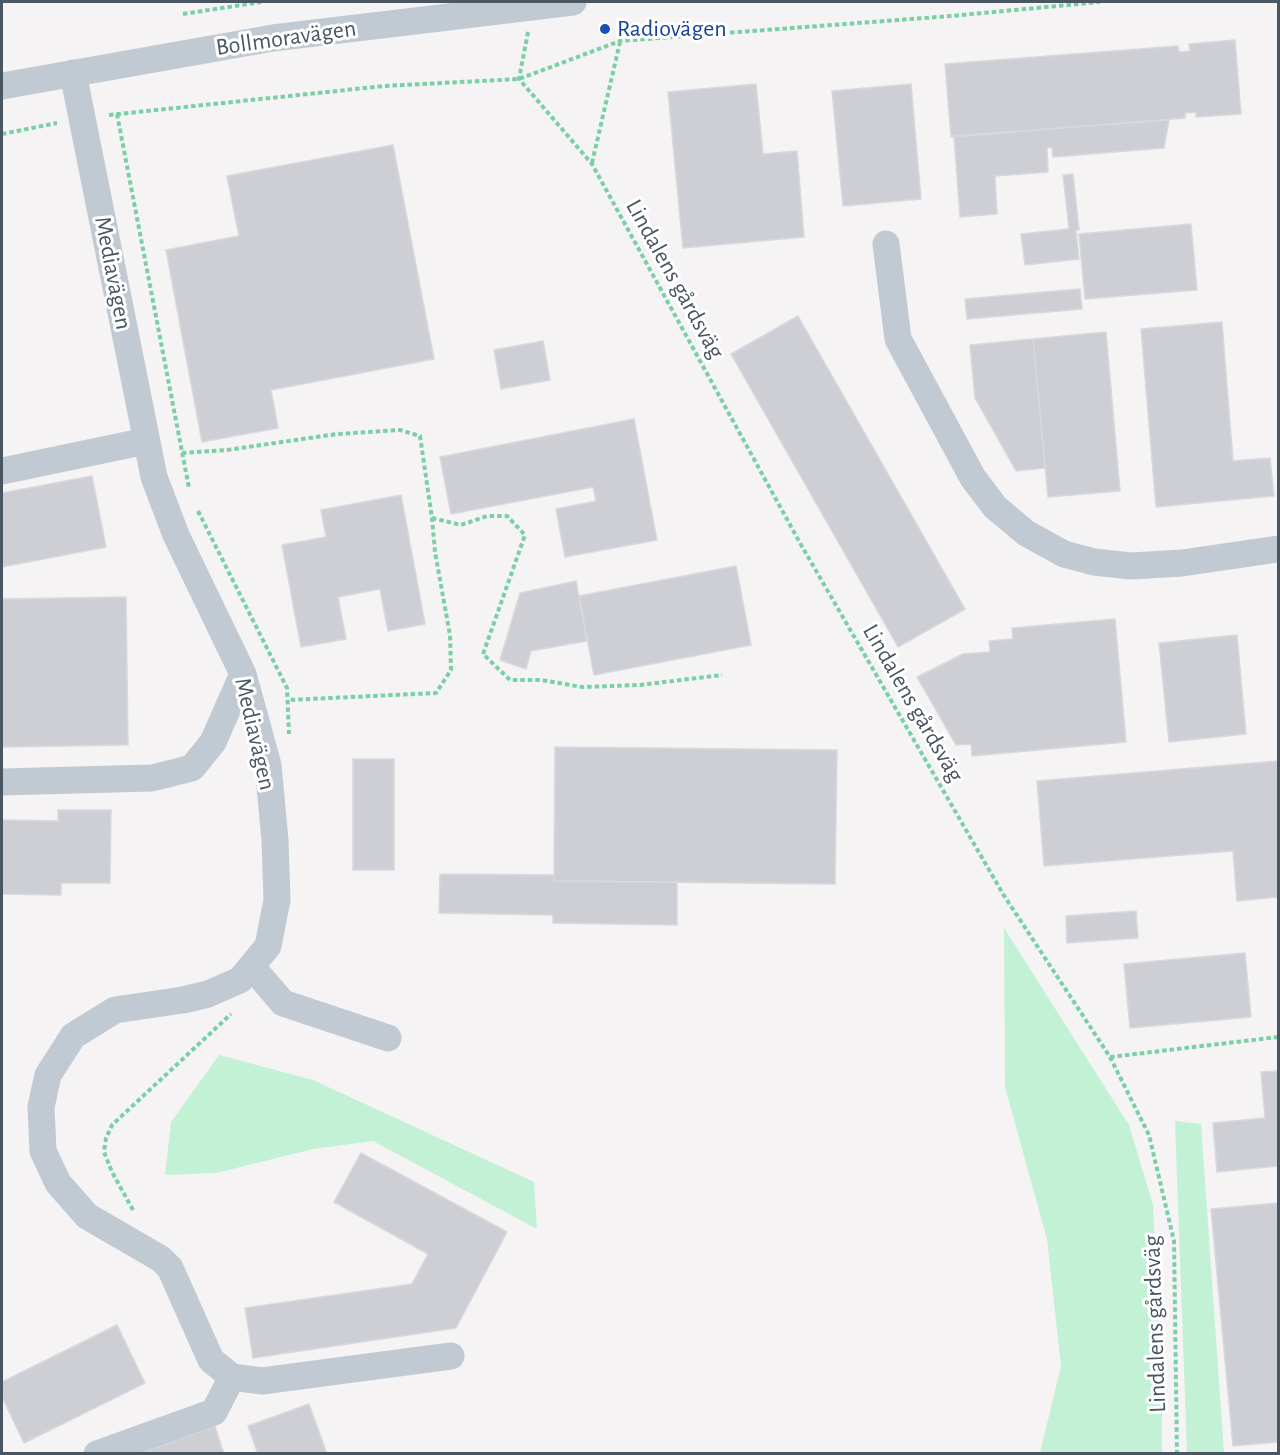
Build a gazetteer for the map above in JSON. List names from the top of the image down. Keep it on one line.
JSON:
{"streets":{"street":["Bollmoravägen","Mediavägen"],"path":["Lindalens gårdsväg"]},"crossings":[["Bollmoravägen","Mediavägen"]],"places":["Radiovägen"]}
